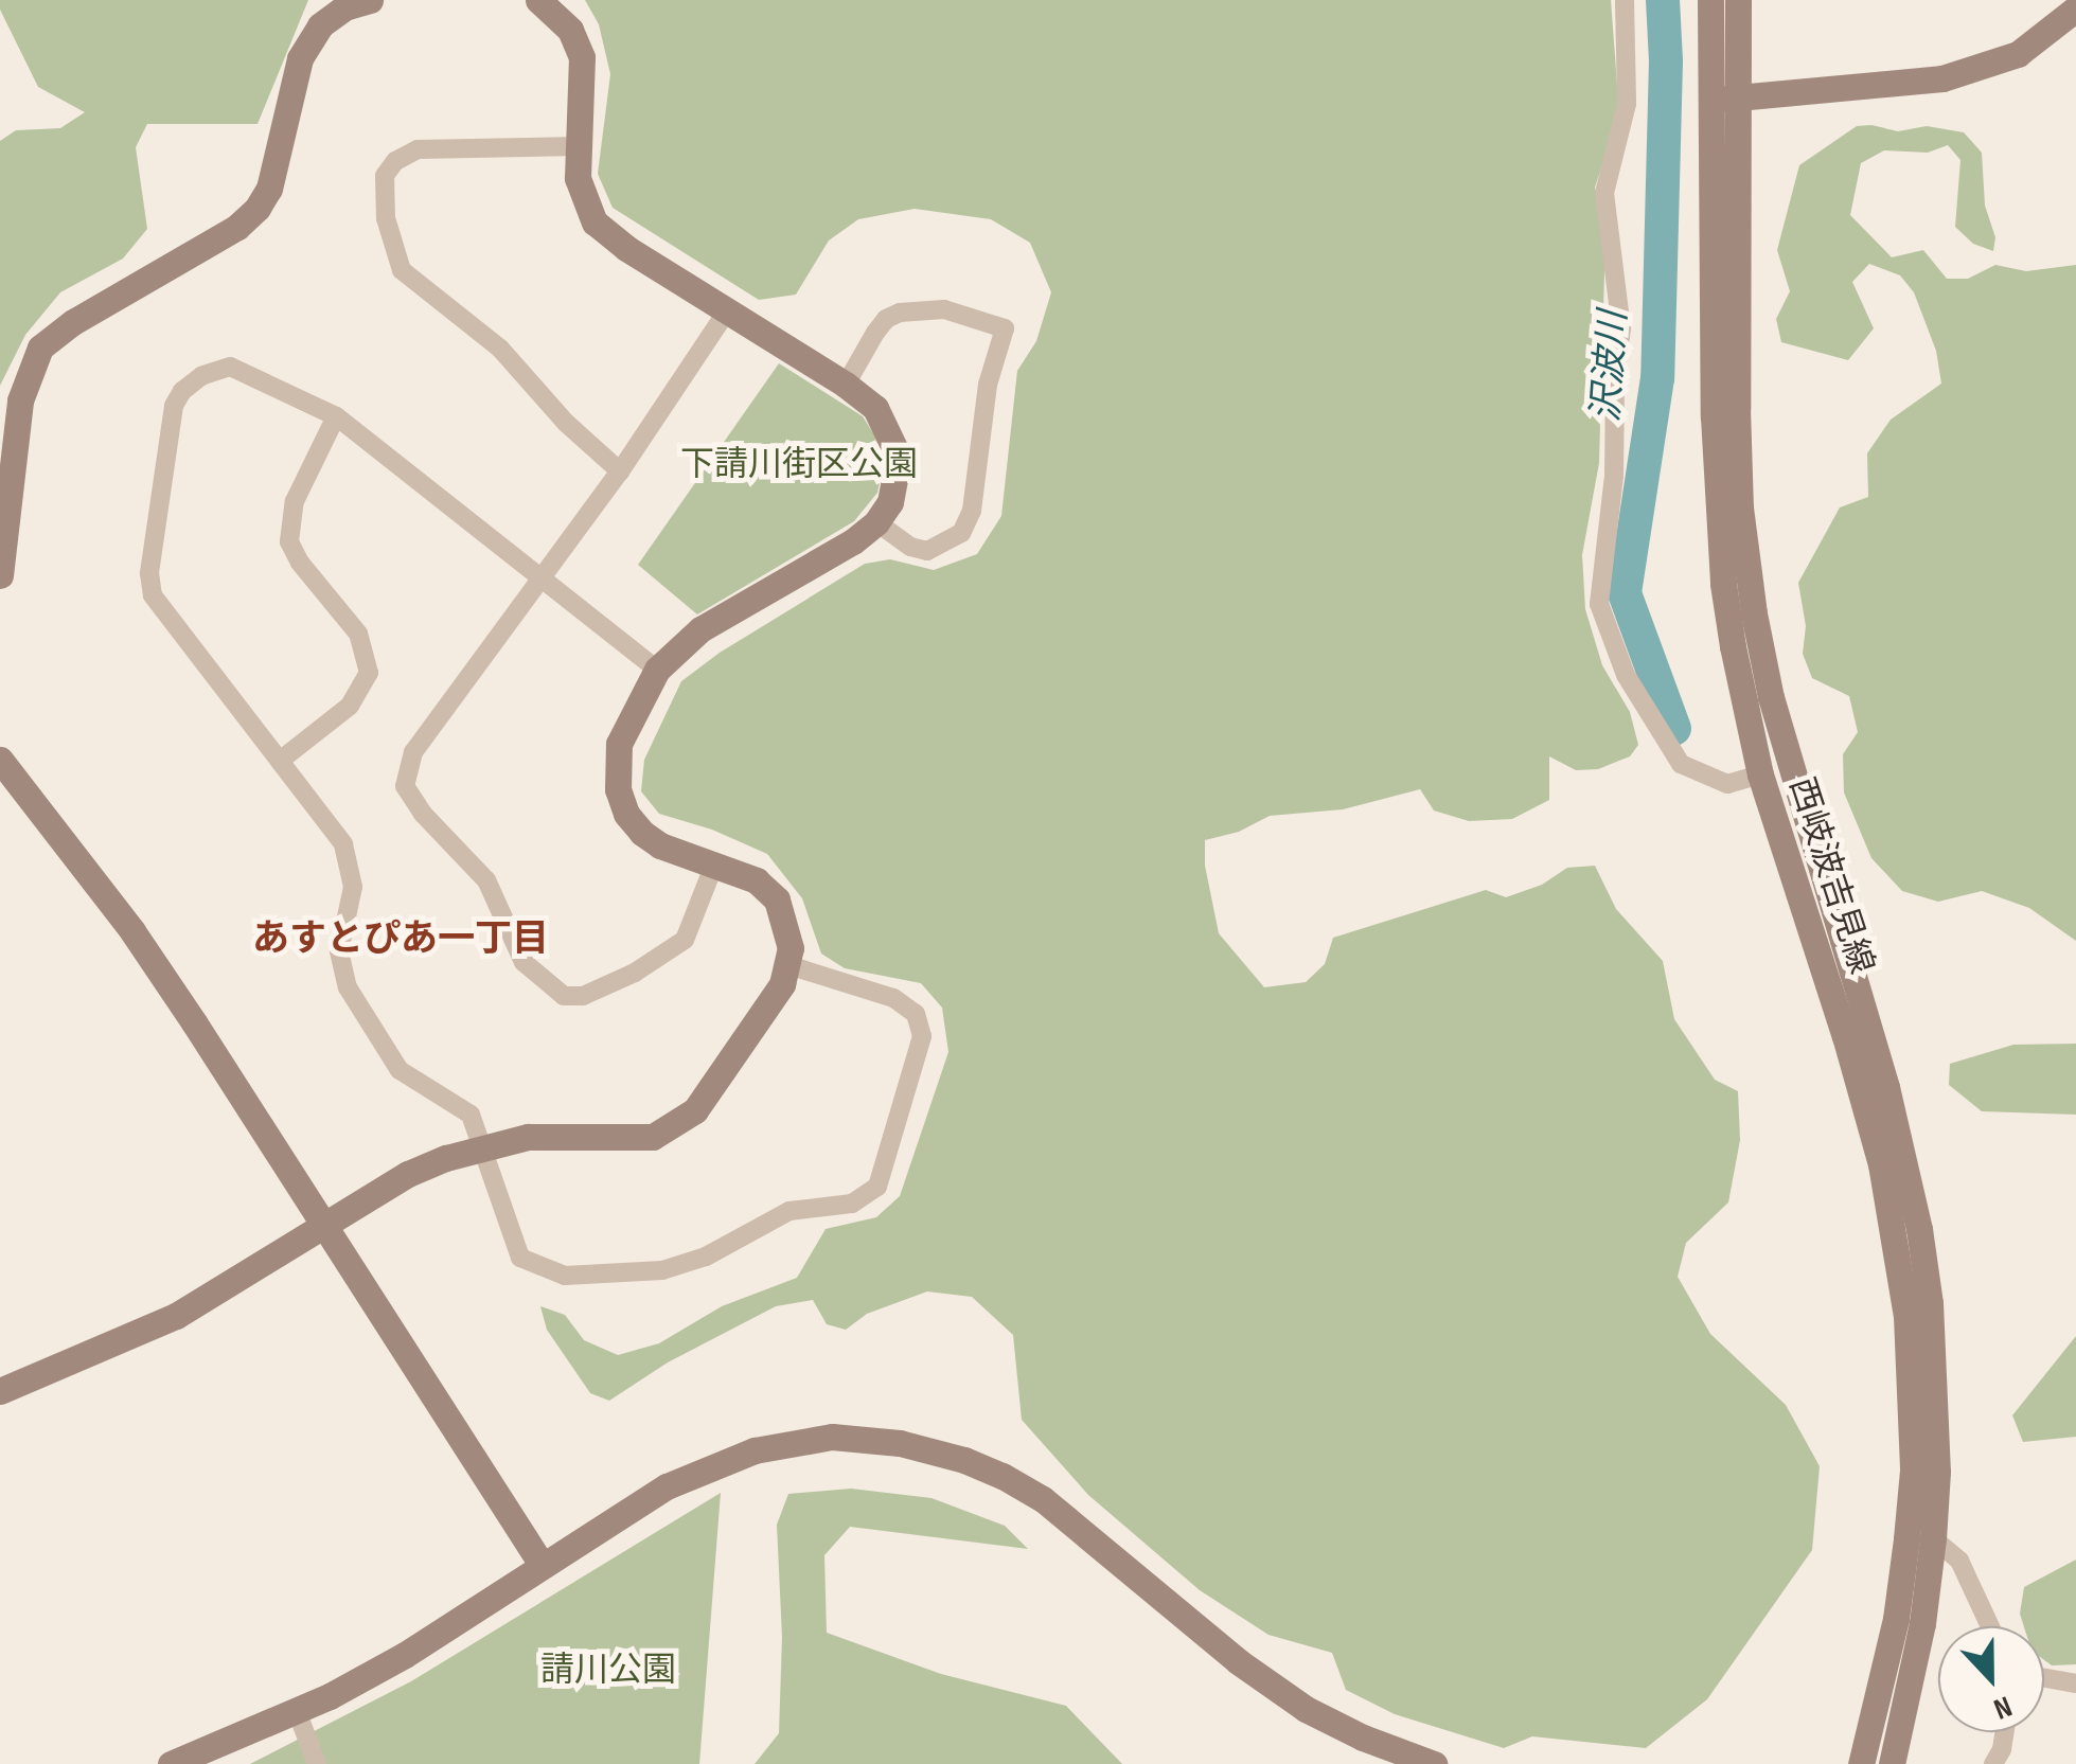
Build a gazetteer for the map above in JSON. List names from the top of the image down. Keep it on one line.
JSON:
{"streets":{"street":["西岐波吉見線"]},"districts":["あすとぴあ一丁目"],"water":["沢波川"],"parks":["下請川街区公園","請川公園"],"north":"bottom"}
